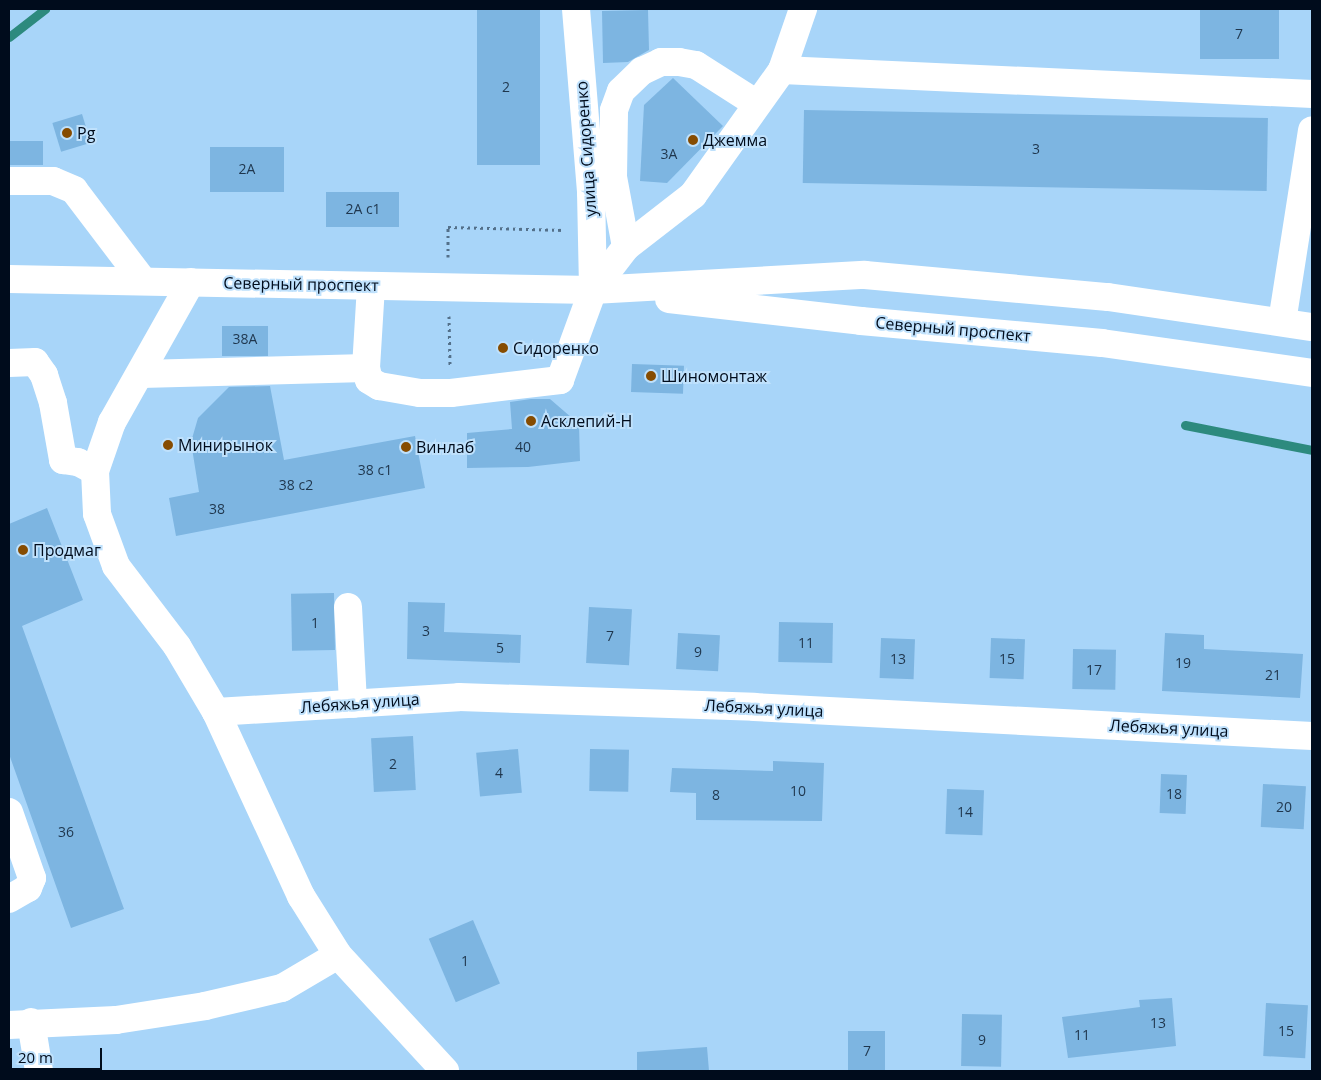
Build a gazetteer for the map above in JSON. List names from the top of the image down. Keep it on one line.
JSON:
{"streets":{"street":["улица Сидоренко","Северный проспект","Лебяжья улица"]},"crossings":[["улица Сидоренко","Северный проспект"]],"places":["Pg","Джемма","Сидоренко","Шиномонтаж","Асклепий-Н","Минирынок","Винлаб","Продмаг"],"house_numbers":["7","2","3","3А","2А","2А с1","38А","40","38 с1","38 с2","38","1","3","7","11","5","9","13","15","19","17","21","2","4","10","18","8","20","14","36","1","13","15","11","9","7"],"scale_bar":"20 m"}
